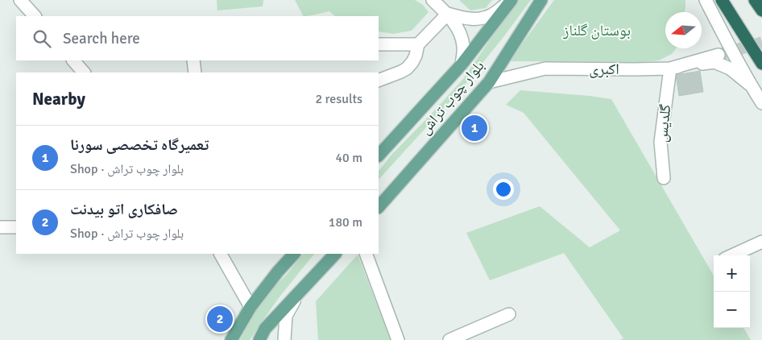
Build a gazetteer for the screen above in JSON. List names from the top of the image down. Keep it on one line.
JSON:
{"streets":{"main road":["بلوار چوب‌ تراش"],"street":["اکبری","گلدیس"]},"crossings":[["اکبری","بلوار چوب‌ تراش"],["اکبری","گلدیس"]],"parks":["بوستان گلناز"],"north":"left","page":{"search":"Search here","heading":["Nearby","2 results"],"pins":["1","2"],"list":[{"mark":"1","name":"تعمیرگاه تخصصی سورنا","note":"Shop · بلوار چوب‌ تراش","value":"40 m"},{"mark":"2","name":"صافکاری اتو بیدنت","note":"Shop · بلوار چوب‌ تراش","value":"180 m"}],"map_buttons":["+","−"]}}
